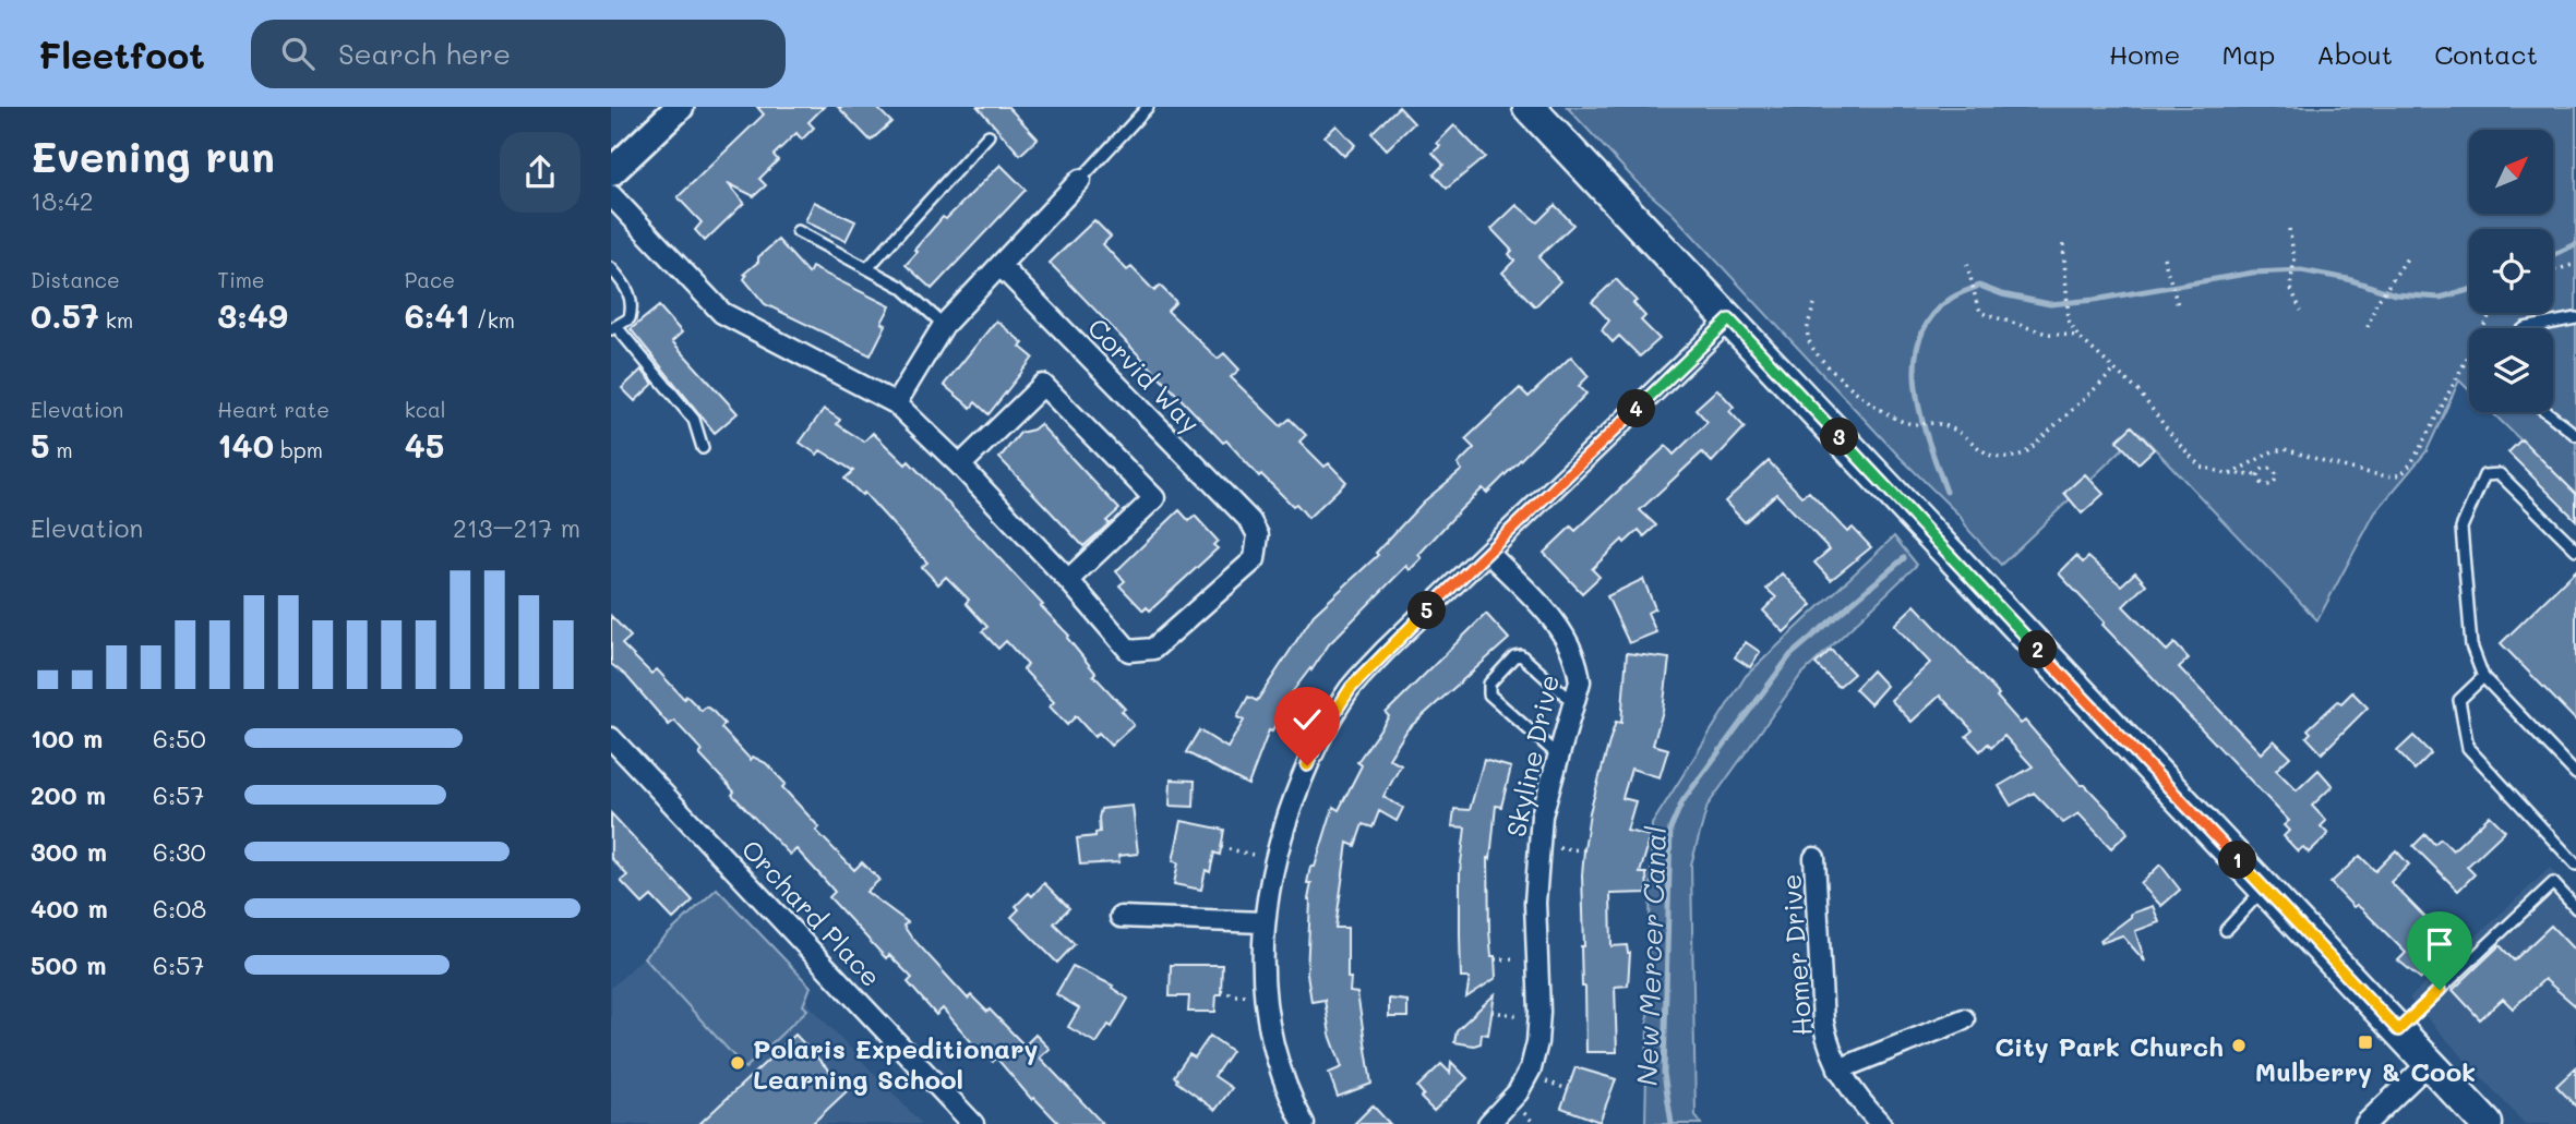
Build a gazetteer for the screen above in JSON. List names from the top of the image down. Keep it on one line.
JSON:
{"streets":{"street":["Corvid Way","Skyline Drive","Orchard Place","Homer Drive"]},"water":["New Mercer Canal"],"places":{"transit":["Mulberry & Cook"],"other":["City Park Church","Polaris Expeditionary Learning School"]},"north":"top right","page":{"header":"Fleetfoot","search":"Search here","nav":["Home","Map","About","Contact"],"heading":["Evening run","18:42"],"stats":[["Distance","0.57 km"],["Time","3:49"],["Pace","6:41 /km"],["Elevation","5 m"],["Heart rate","140 bpm"],["kcal","45"]],"pins":["4","3","5","2","1"],"chart":["Elevation","213–217 m"],"list":[{"name":"100 m","note":"6:50"},{"name":"200 m","note":"6:57"},{"name":"300 m","note":"6:30"},{"name":"400 m","note":"6:08"},{"name":"500 m","note":"6:57"}]}}
